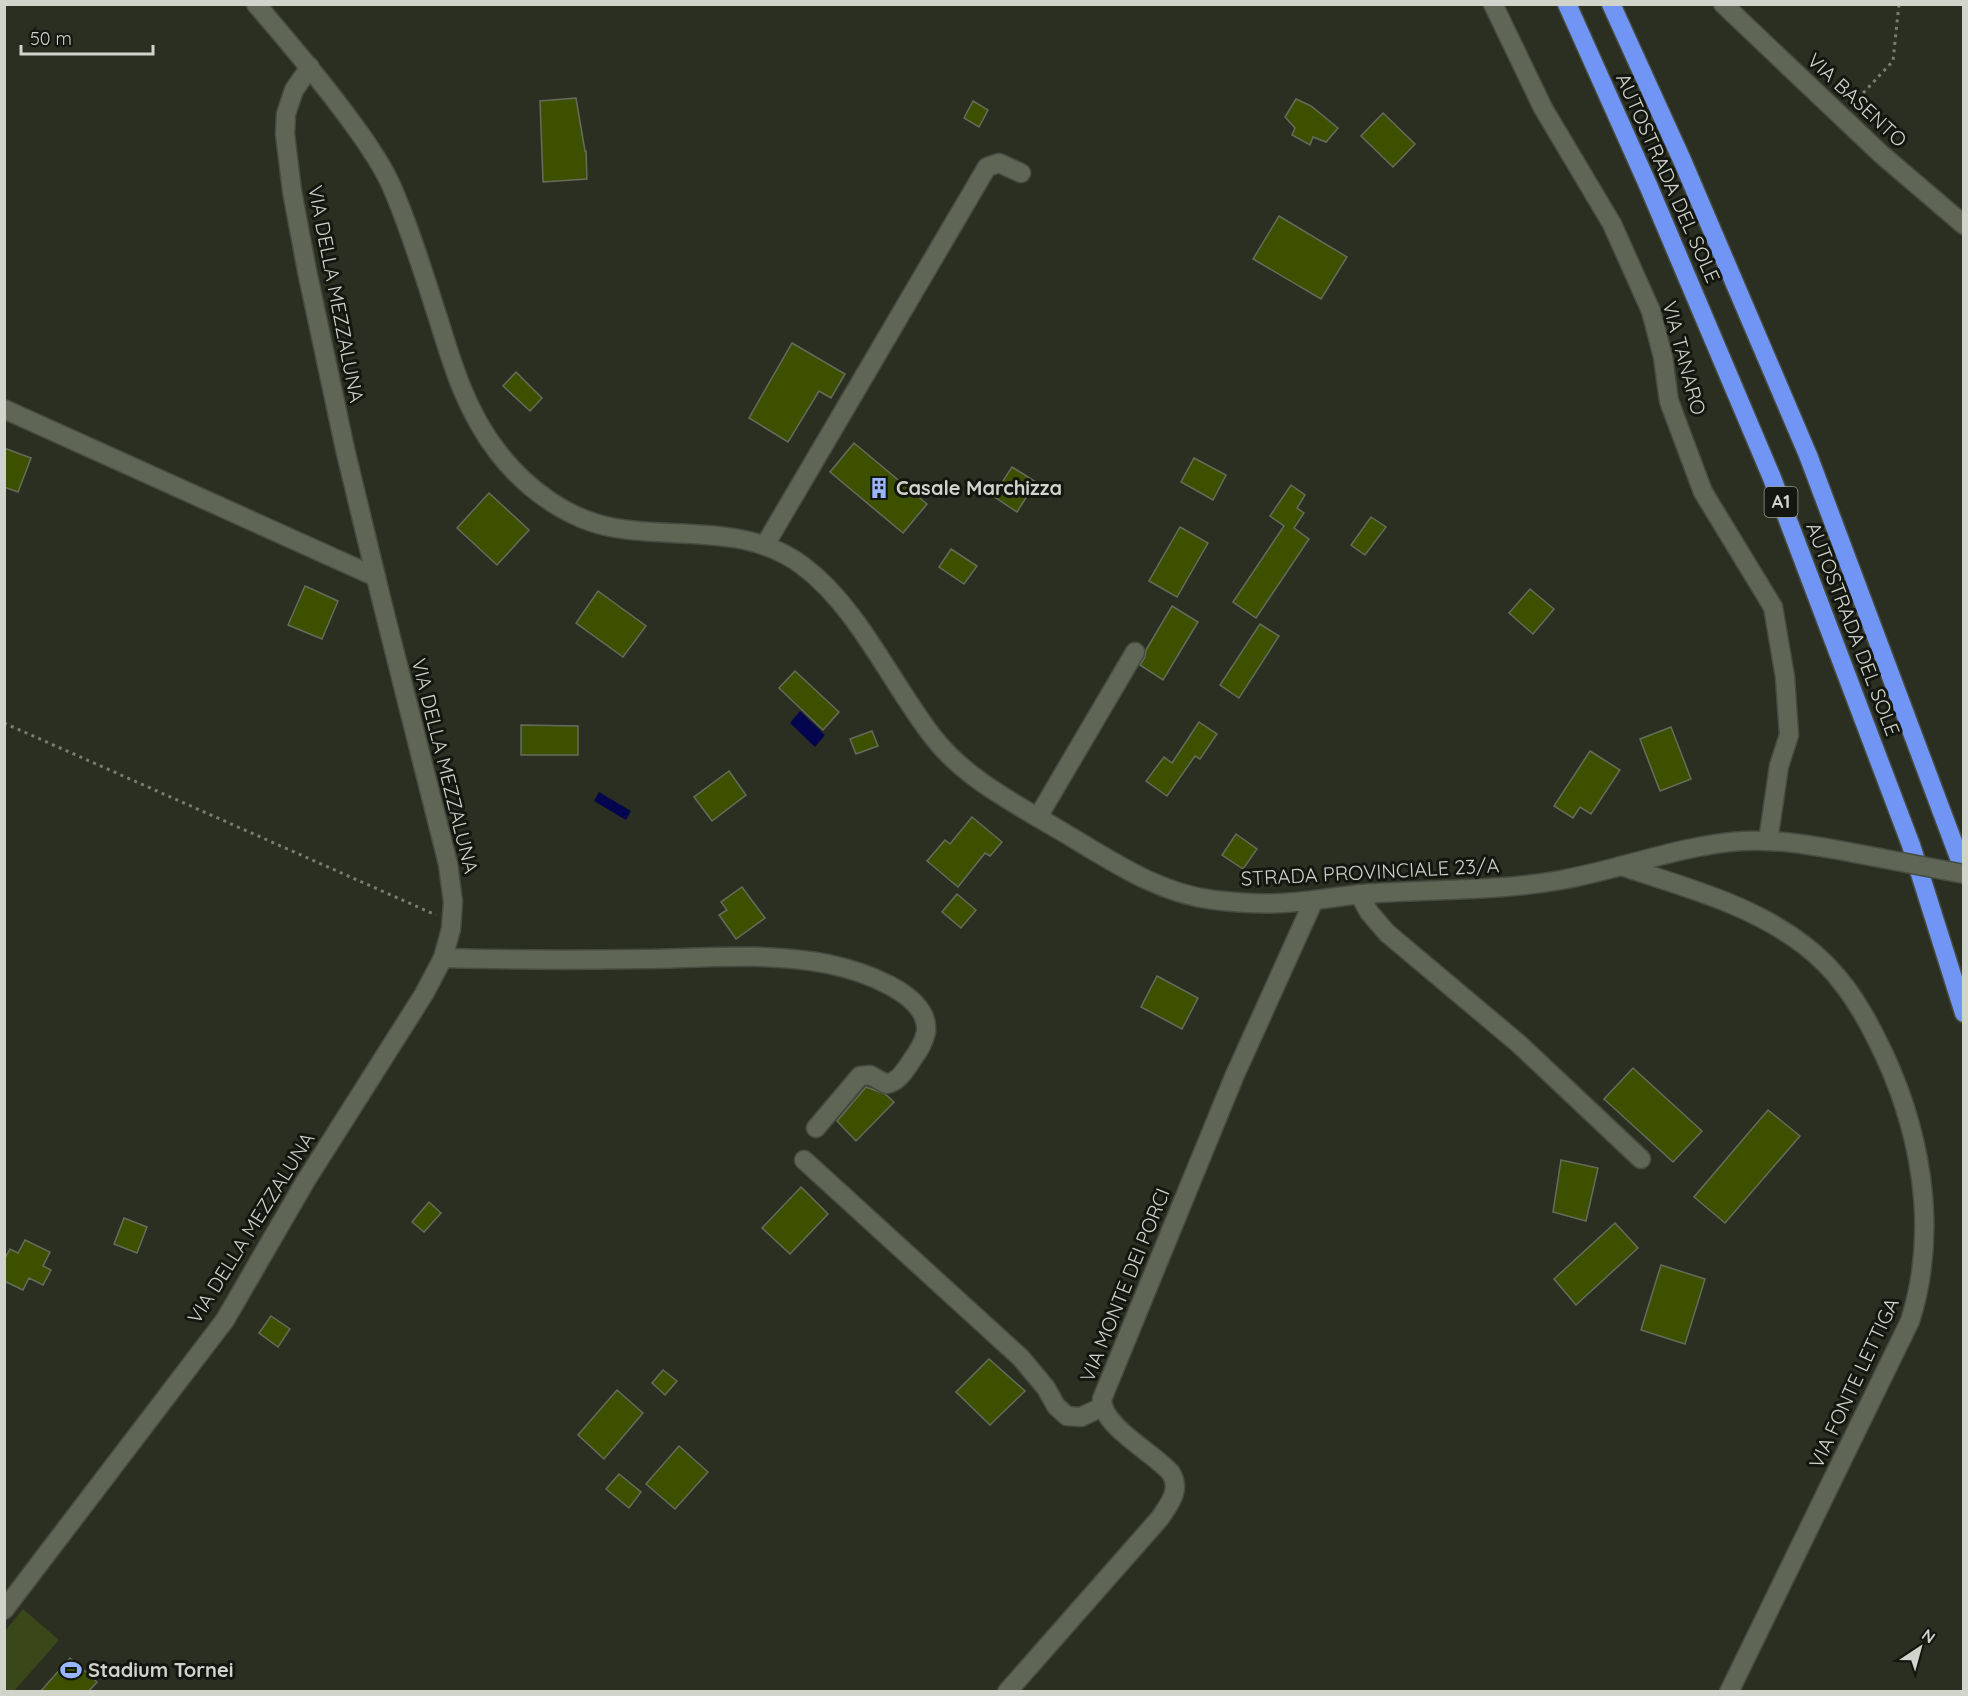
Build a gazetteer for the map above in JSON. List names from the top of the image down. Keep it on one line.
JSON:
{"streets":{"highway":["AUTOSTRADA DEL SOLE","A1"],"street":["VIA BASENTO","VIA DELLA MEZZALUNA","VIA TANARO","STRADA PROVINCIALE 23/A","VIA MONTE DEI PORCI","VIA FONTE LETTIGA"]},"crossings":[["AUTOSTRADA DEL SOLE","STRADA PROVINCIALE 23/A"],["VIA DELLA MEZZALUNA","STRADA PROVINCIALE 23/A"],["VIA TANARO","STRADA PROVINCIALE 23/A"],["STRADA PROVINCIALE 23/A","VIA MONTE DEI PORCI"],["STRADA PROVINCIALE 23/A","VIA FONTE LETTIGA"]],"places":{"building":["Casale Marchizza"],"sports":["Stadium Tornei"]},"scale_bar":"50 m","north":"top right"}
